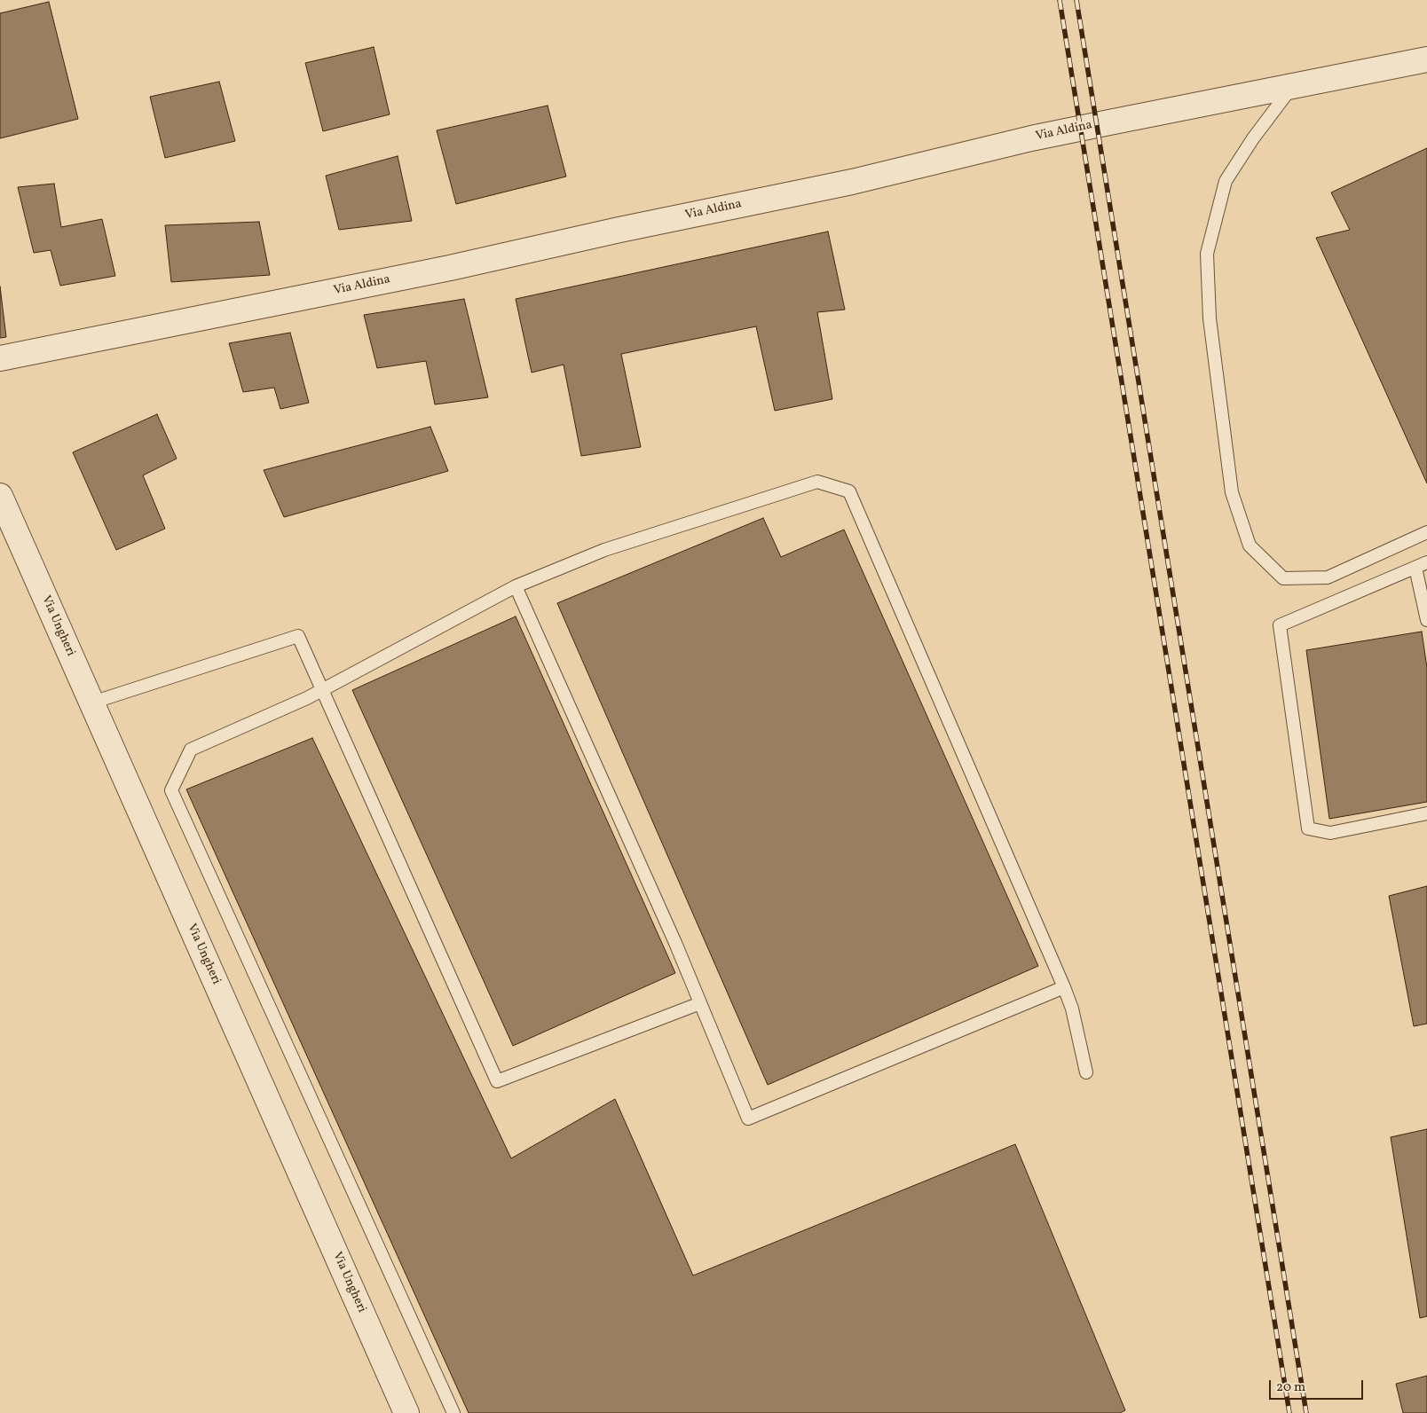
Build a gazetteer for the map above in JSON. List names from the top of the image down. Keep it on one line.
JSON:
{"streets":{"street":["Via Aldina","Via Ungheri"]},"scale_bar":"20 m"}
